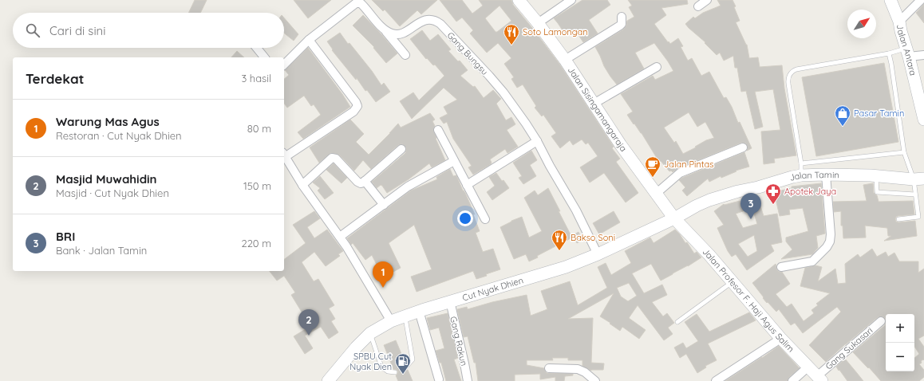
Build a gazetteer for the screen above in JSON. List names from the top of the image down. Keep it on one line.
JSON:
{"streets":{"main road":["Jalan Antara","Jalan Sisingamangaraja","Jalan Tamin","Cut Nyak Dhien","Jalan Profesor F. Haji Agus Salim"],"street":["Gang Bungsu","Gang Rakun","Gang Sukasari"]},"crossings":[["Gang Bungsu","Cut Nyak Dhien"],["Jalan Sisingamangaraja","Jalan Tamin"],["Jalan Sisingamangaraja","Cut Nyak Dhien"],["Jalan Sisingamangaraja","Jalan Profesor F. Haji Agus Salim"],["Jalan Tamin","Cut Nyak Dhien"],["Jalan Tamin","Jalan Profesor F. Haji Agus Salim"],["Cut Nyak Dhien","Jalan Profesor F. Haji Agus Salim"],["Cut Nyak Dhien","Gang Rakun"],["Jalan Profesor F. Haji Agus Salim","Gang Sukasari"]],"places":{"restaurant":["Soto Lamongan","Bakso Soni"],"shop":["Pasar Tamin"],"cafe":["Jalan Pintas"],"pharmacy":["Apotek Jaya"],"fuel station":["SPBU Cut Nyak Dien"]},"north":"top right","page":{"search":"Cari di sini","heading":["Terdekat","3 hasil"],"list":[{"mark":"1","name":"Warung Mas Agus","note":"Restoran · Cut Nyak Dhien","value":"80 m"},{"mark":"2","name":"Masjid Muwahidin","note":"Masjid · Cut Nyak Dhien","value":"150 m"},{"mark":"3","name":"BRI","note":"Bank · Jalan Tamin","value":"220 m"}],"pins":["3","1","2"],"map_buttons":["+","−"]}}
